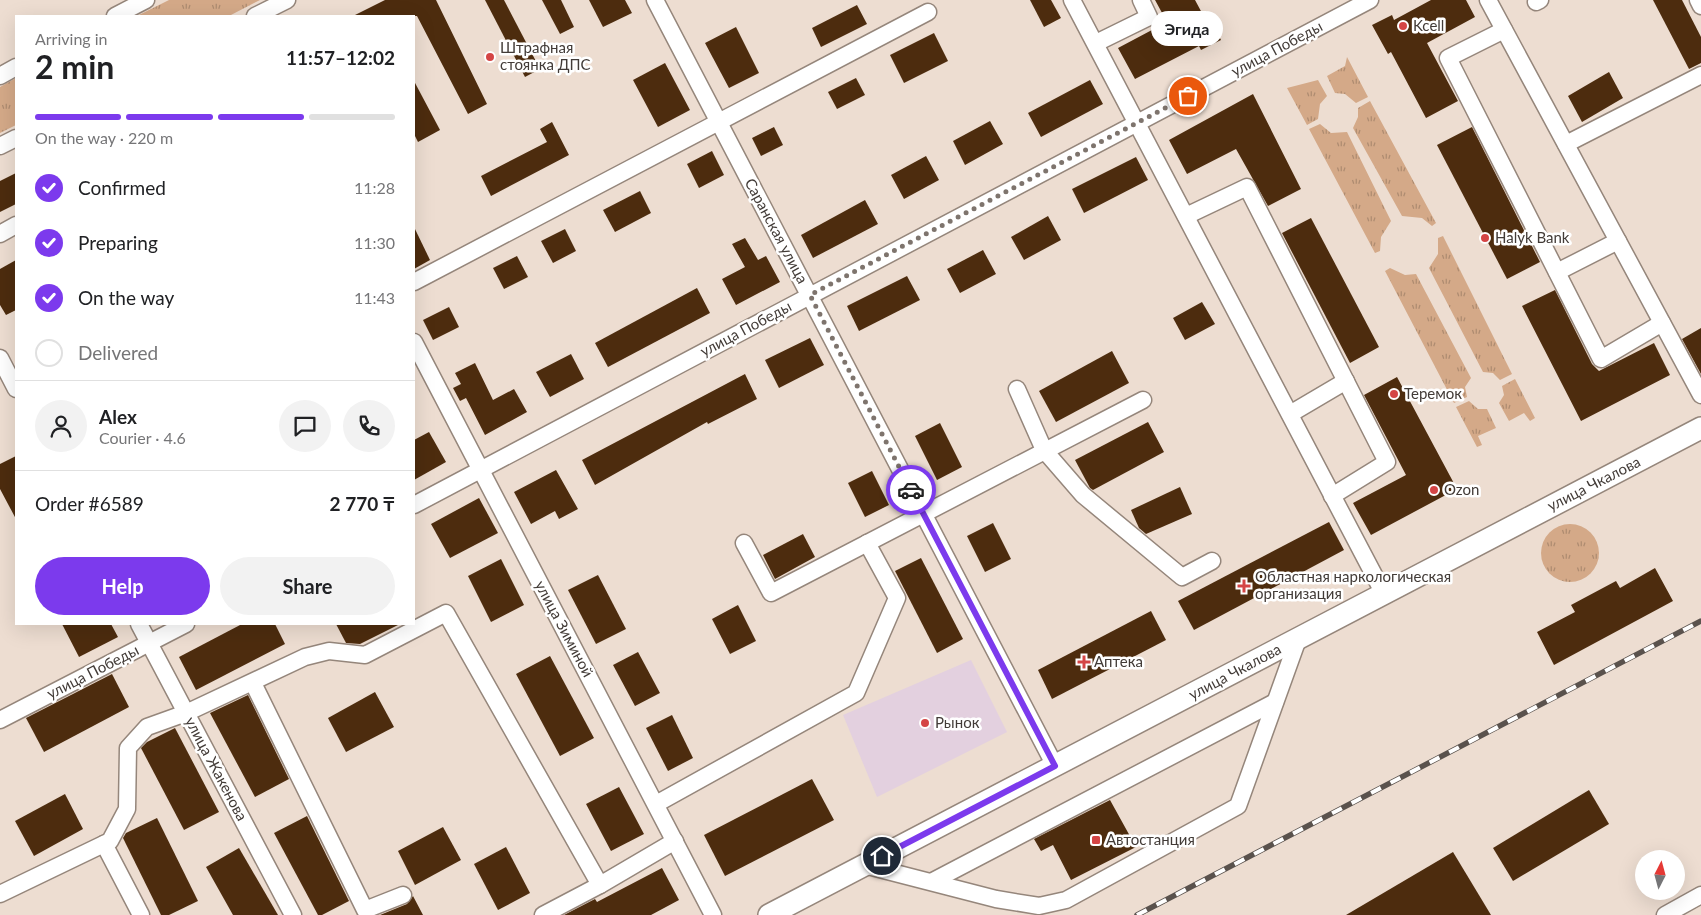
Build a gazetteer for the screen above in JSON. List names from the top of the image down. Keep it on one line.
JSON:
{"streets":{"main road":["улица Чкалова"],"street":["улица Победы","Саранская улица","улица Зиминой","улица Жакенова"]},"crossings":[["улица Победы","Саранская улица"],["улица Победы","улица Зиминой"],["улица Победы","улица Жакенова"],["Саранская улица","улица Чкалова"]],"places":{"other":["Kcell","Штрафная стоянка ДПС","Эгида","Halyk Bank","Теремок","Ozon","Рынок"],"health":["Областная наркологическая организация","Аптека"],"transit":["Автостанция"]},"north":"top","page":{"bubble":"Эгида","heading":["2 min","Arriving in","11:57–12:02"],"panel":["Alex","Courier · 4.6","Order #6589","2 770 ₸"],"bar":"On the way · 220 m","list":[["Confirmed","11:28"],["Preparing","11:30"],["On the way","11:43"],"Delivered"],"buttons":["Help","Share"]}}
